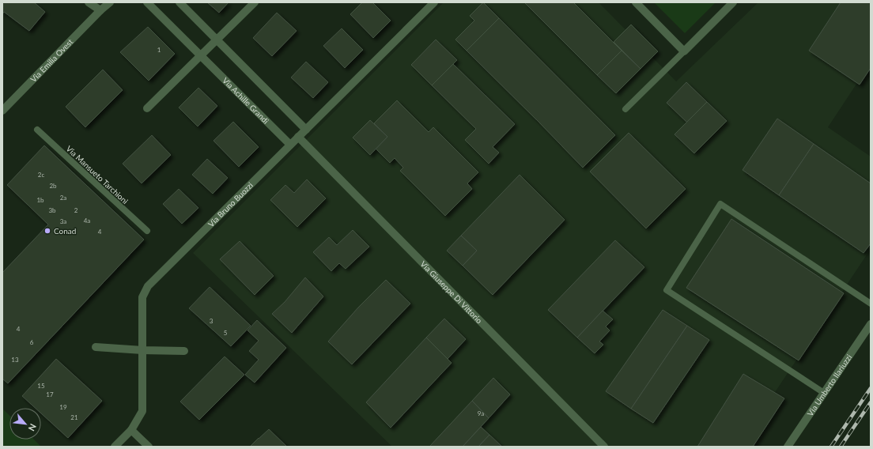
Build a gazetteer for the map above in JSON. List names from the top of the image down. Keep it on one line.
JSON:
{"streets":{"street":["Via Emilia Ovest","Via Achille Grandi","Via Bruno Buozzi","Via Giuseppe Di Vittorio","Via Umberto Ilariuzzi"],"lane":["Via Mansueto Tarchioni"]},"crossings":[["Via Achille Grandi","Via Bruno Buozzi"],["Via Bruno Buozzi","Via Giuseppe Di Vittorio"]],"places":["Conad"],"house_numbers":["1","2c","2b","2a","1b","3b","2","4a","3a","4","3","4","5","6","13","15","17","19","9a","21"],"north":"bottom right"}
